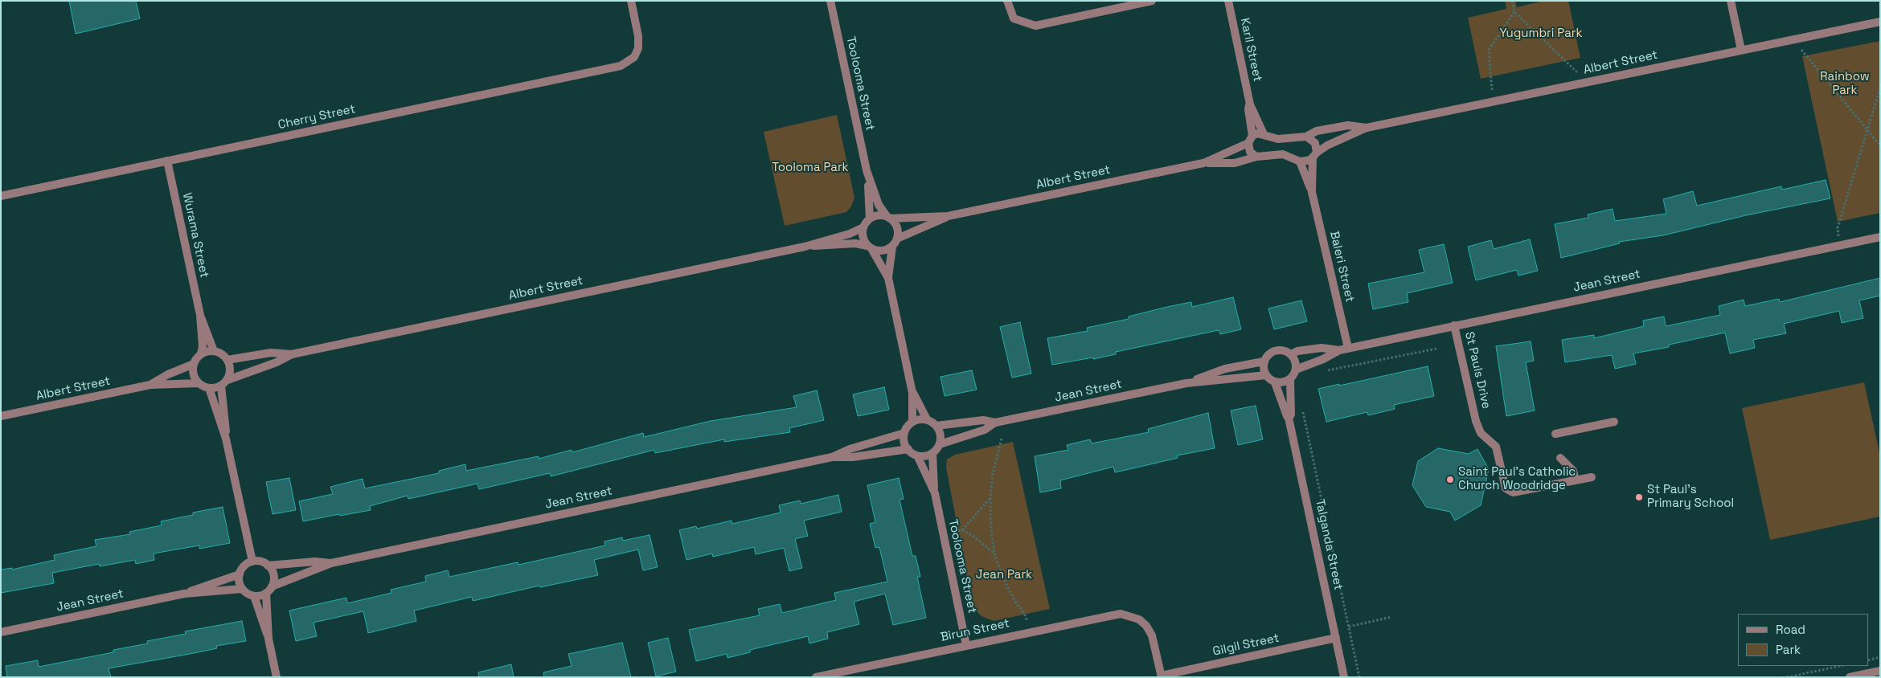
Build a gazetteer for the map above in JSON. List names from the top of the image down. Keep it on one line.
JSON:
{"streets":{"street":["Karil Street","Albert Street","Toolooma Street","Cherry Street","Wurama Street","Baleri Street","Jean Street","St Pauls Drive","Talganda Street","Birun Street","Gilgil Street"]},"crossings":[["Karil Street","Albert Street"],["Albert Street","Toolooma Street"],["Albert Street","Wurama Street"],["Albert Street","Baleri Street"],["Toolooma Street","Jean Street"],["Toolooma Street","Birun Street"],["Cherry Street","Wurama Street"],["Baleri Street","Jean Street"],["Jean Street","St Pauls Drive"],["Jean Street","Talganda Street"],["Talganda Street","Gilgil Street"],["Birun Street","Gilgil Street"]],"parks":["Yugumbri Park","Rainbow Park","Tooloma Park","Jean Park"],"places":["Saint Paul's Catholic Church Woodridge","St Paul's Primary School"],"legend":["Road","Park"]}
